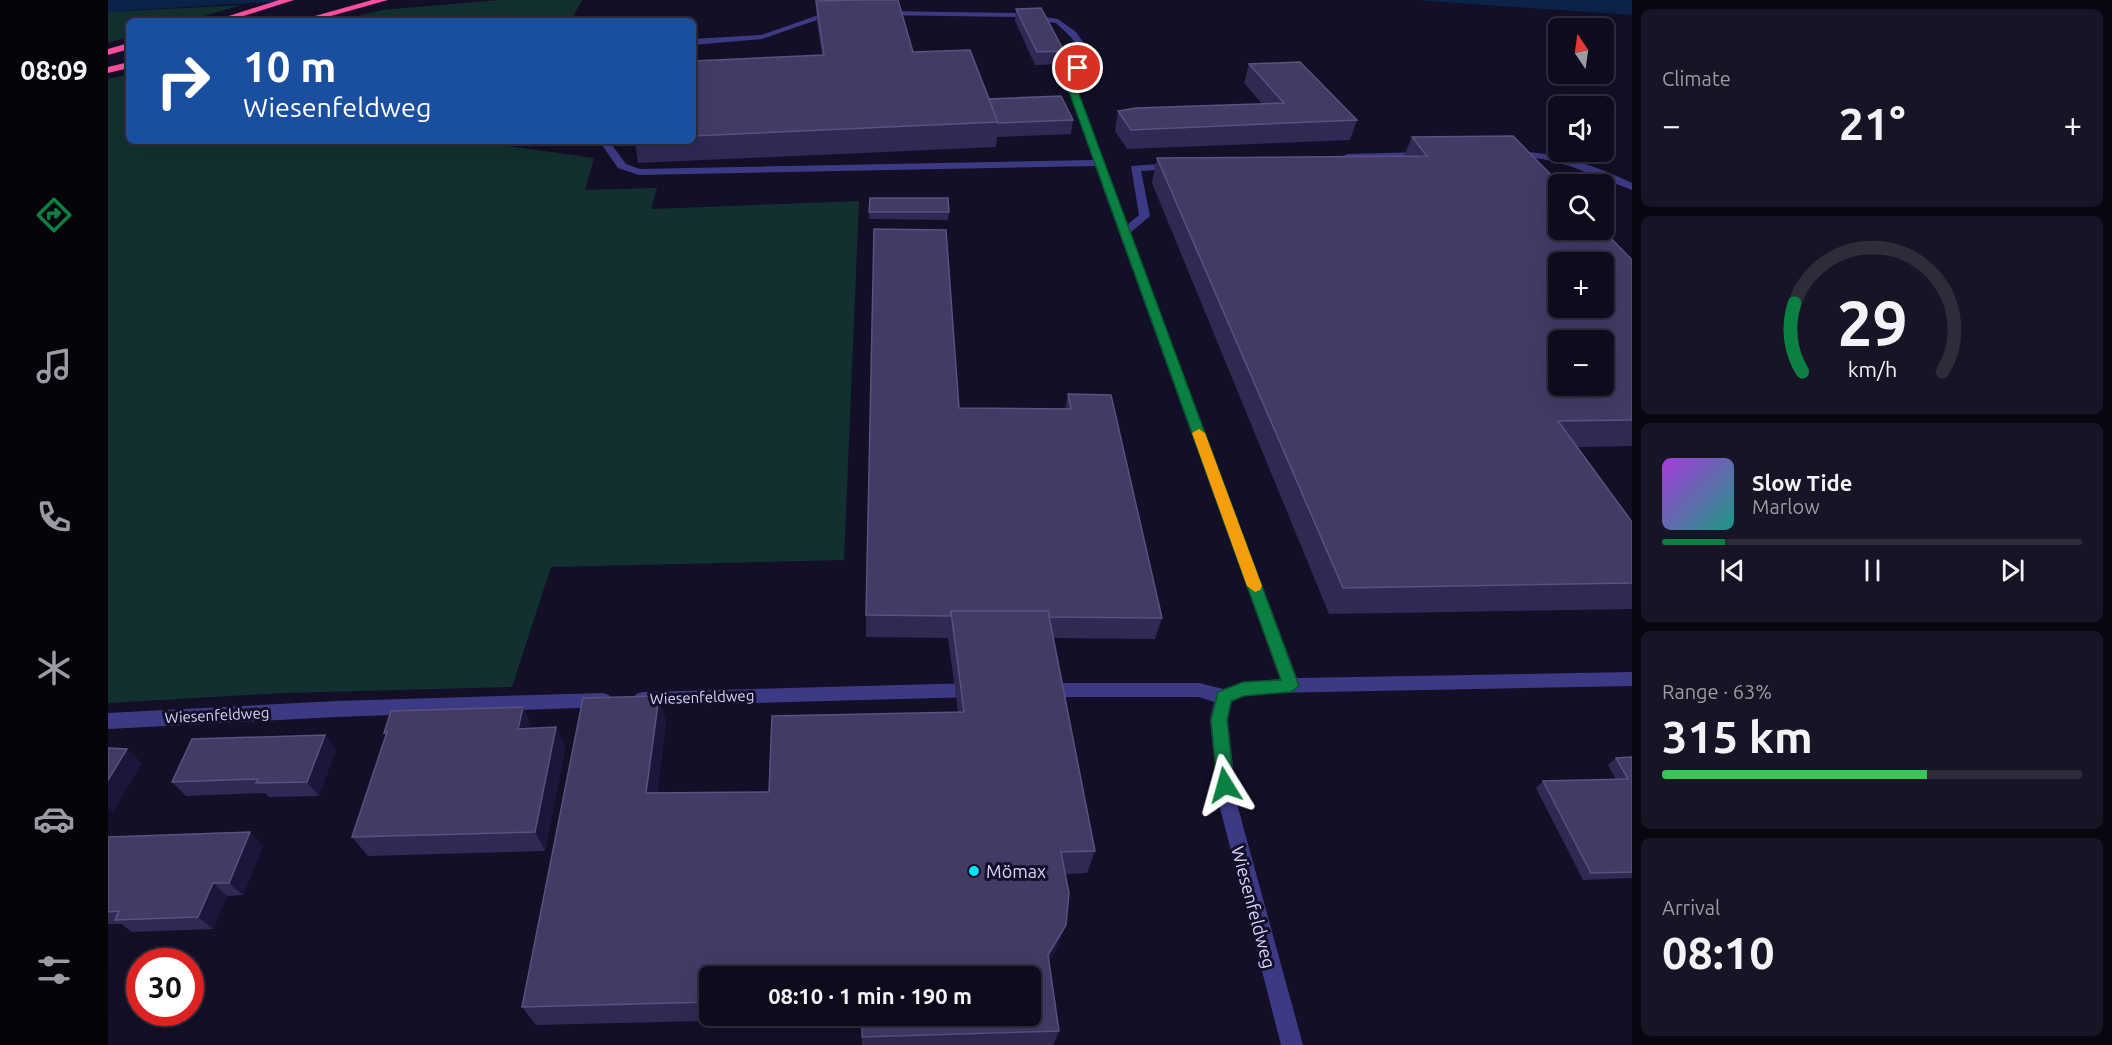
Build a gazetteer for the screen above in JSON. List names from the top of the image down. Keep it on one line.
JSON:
{"streets":{"street":["Wiesenfeldweg"]},"places":["Mömax"],"north":"top","page":{"tabs":"08:09","tile":["Climate",["Range · 63%","315 km"],["Arrival","08:10"]],"map_buttons":["+","−"],"turn":["10 m","Wiesenfeldweg"],"heat":["−","21°","+"],"song":["Slow Tide","Marlow"],"limit":"30","trip":"08:10 · 1 min · 190 m","gauge":["29","km/h"]}}
